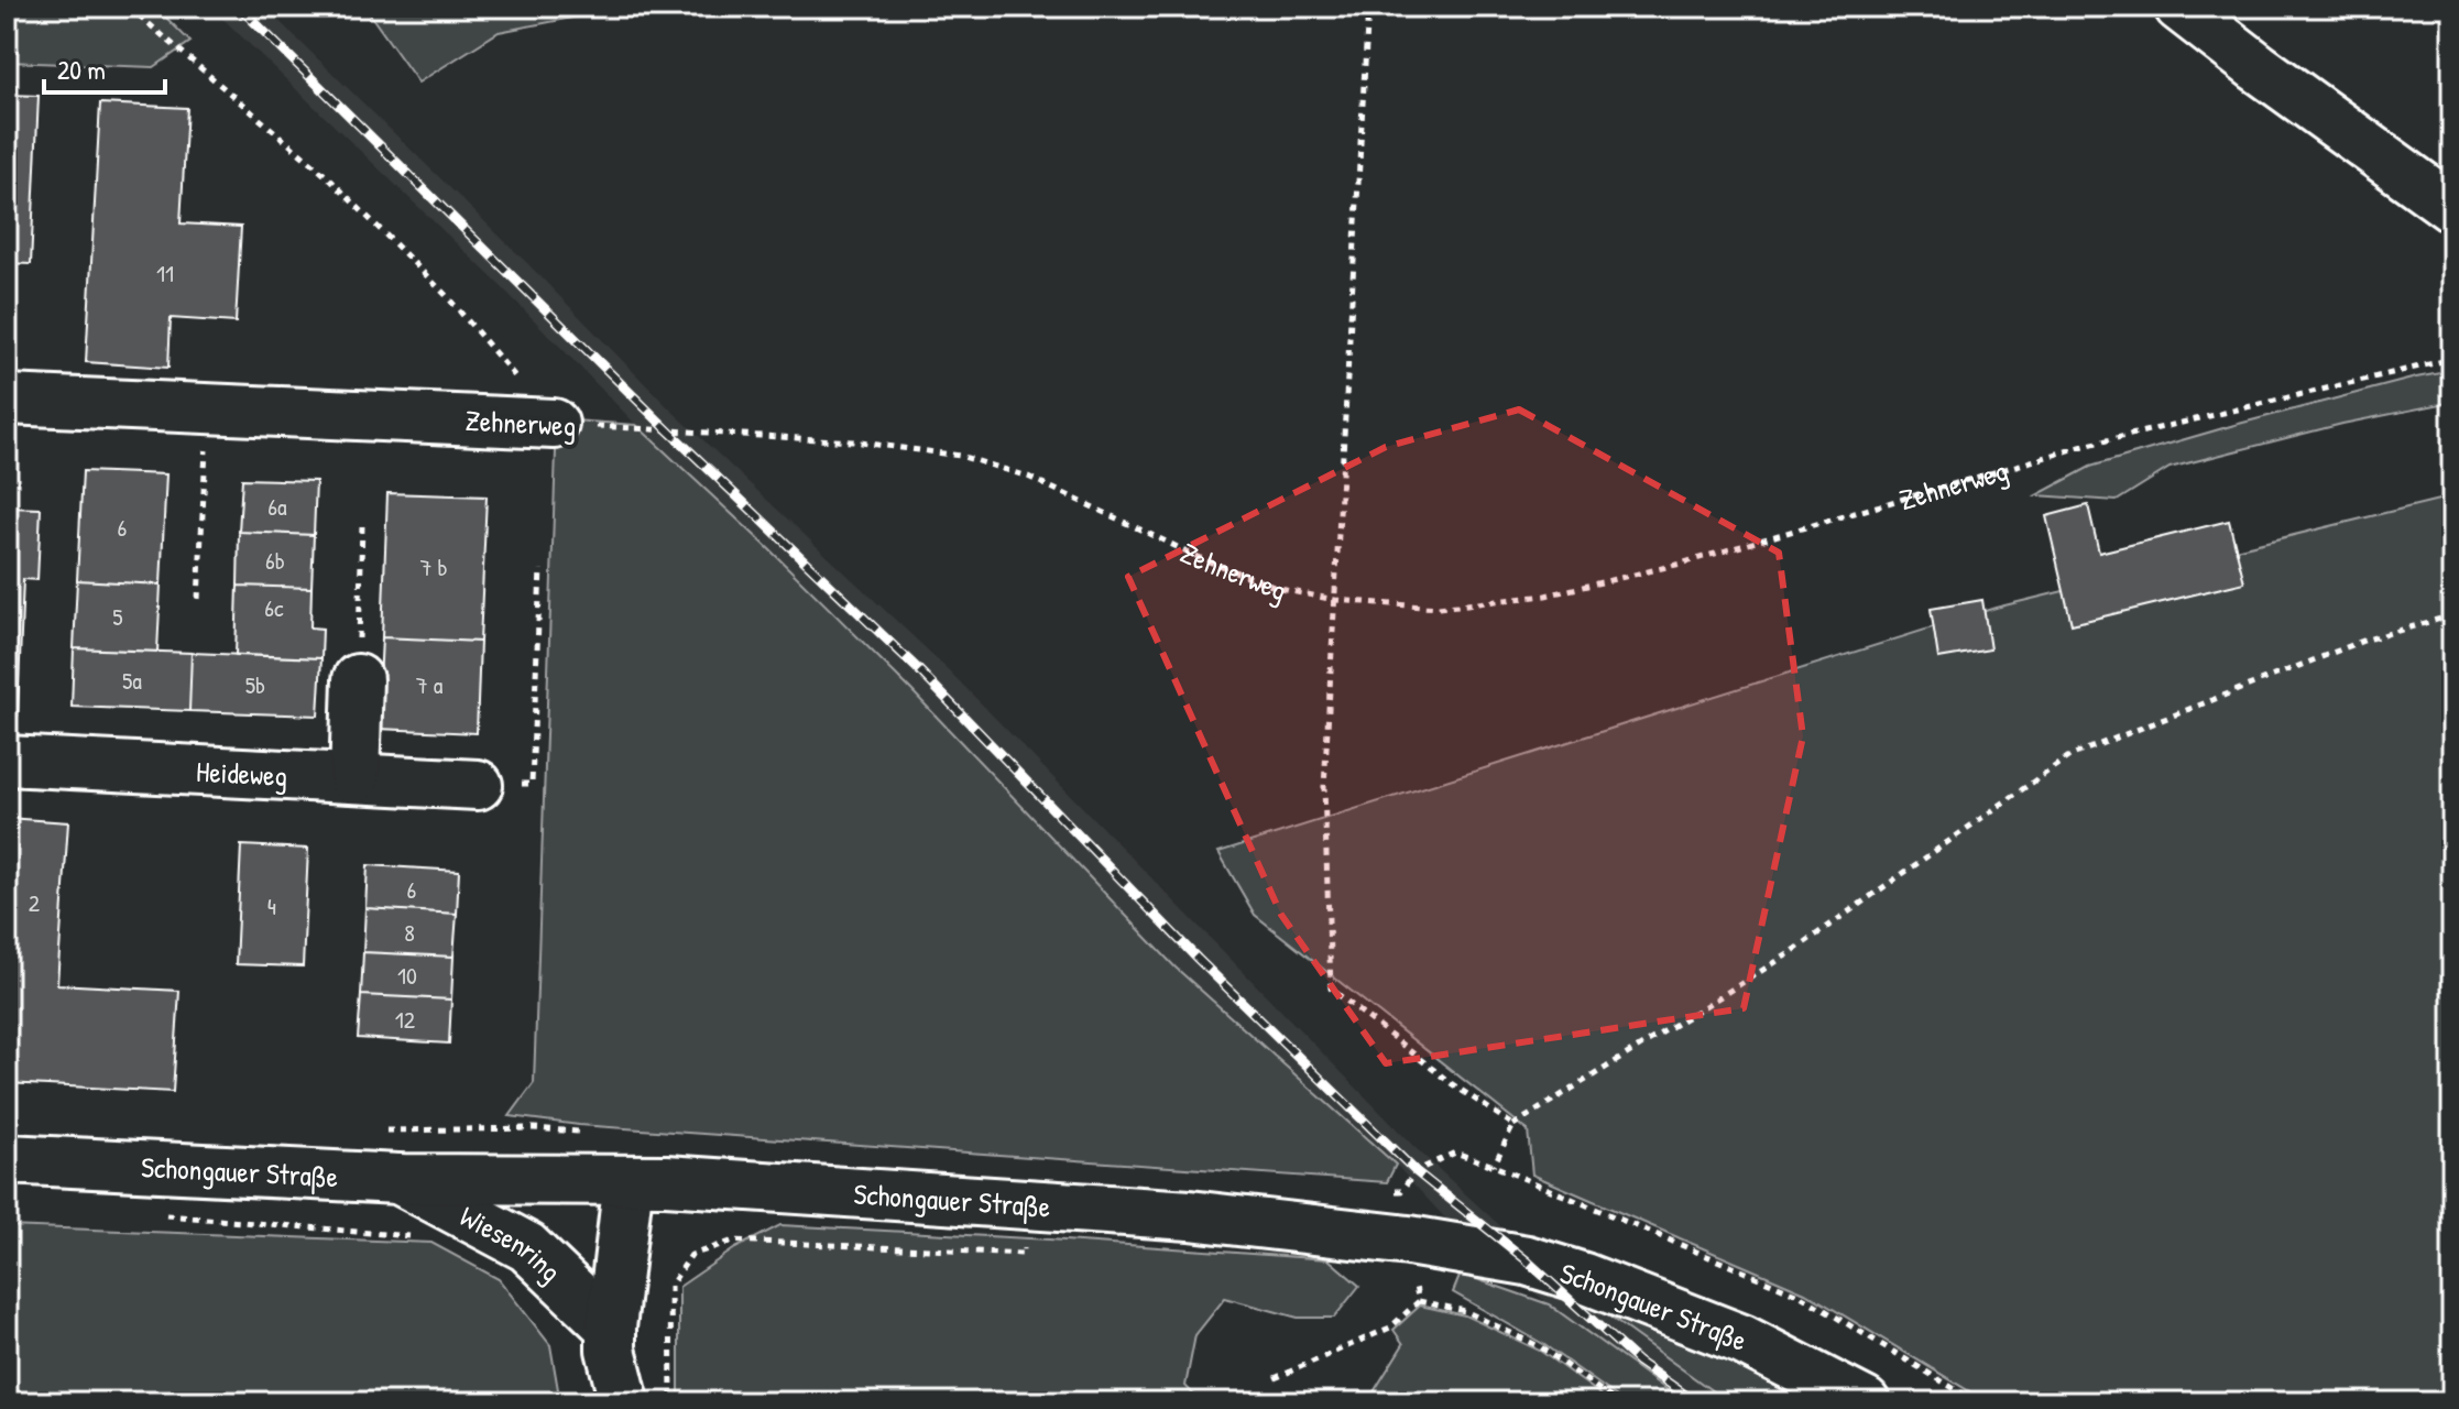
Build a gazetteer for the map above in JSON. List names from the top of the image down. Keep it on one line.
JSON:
{"streets":{"main road":["Zehnerweg","Heideweg","Schongauer Straße","Wiesenring"]},"crossings":[["Schongauer Straße","Wiesenring"]],"house_numbers":["11","6a","6","6b","7 b","6c","5","5a","5b","7 a","6","2","4","8","10","12"],"scale_bar":"20 m"}
